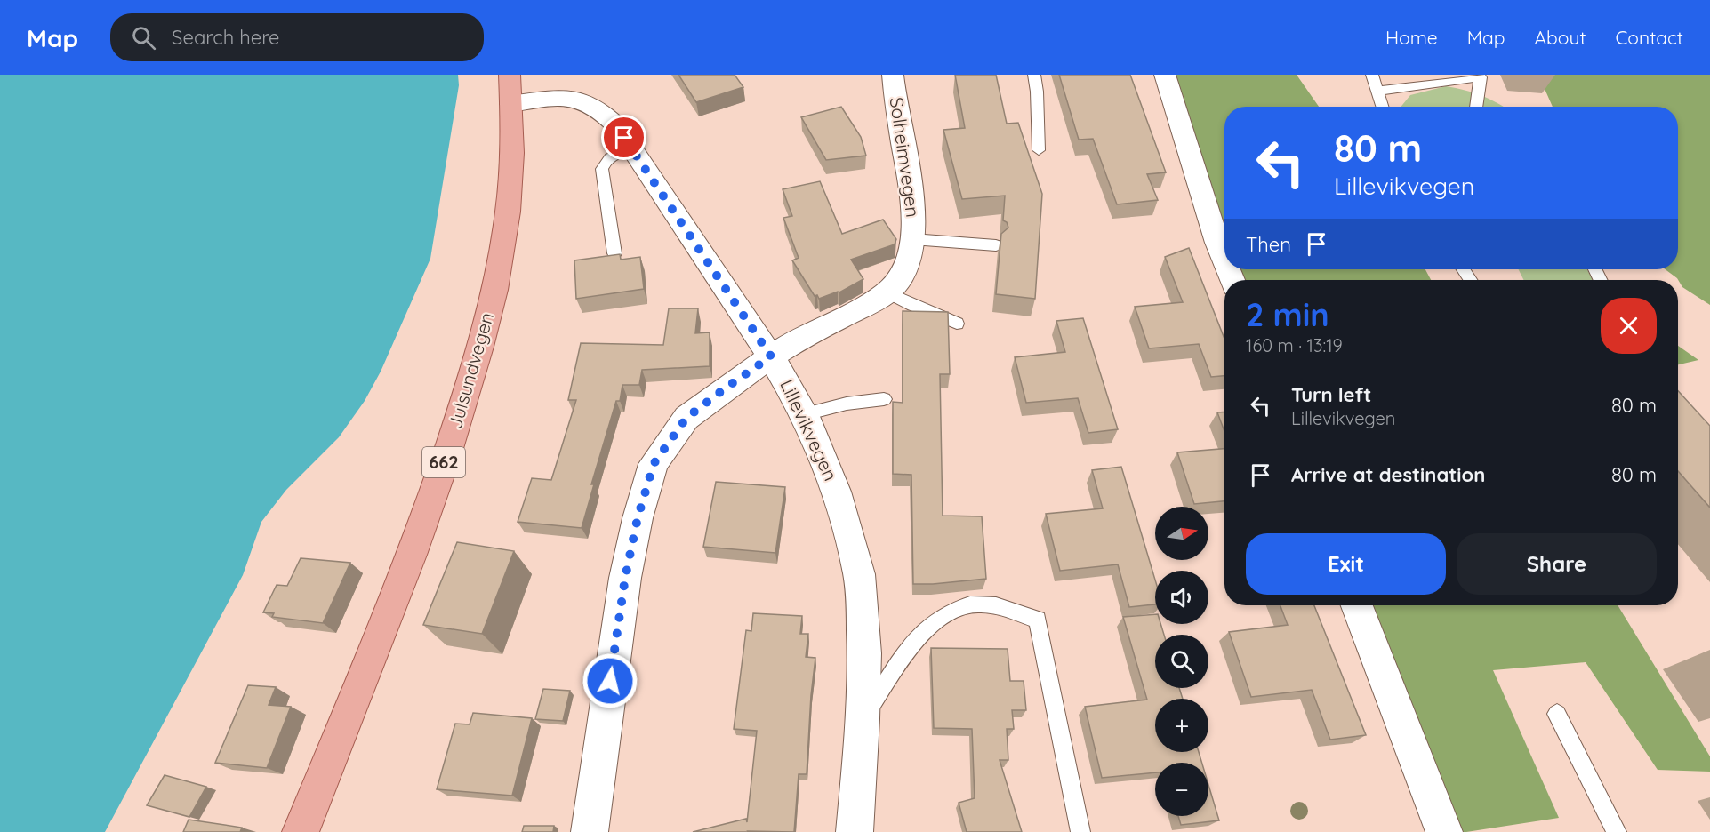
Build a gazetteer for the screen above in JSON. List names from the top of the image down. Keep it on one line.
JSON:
{"streets":{"main road":["Julsundvegen","662"],"street":["Solheimvegen","Lillevikvegen"]},"crossings":[["Solheimvegen","Lillevikvegen"],["Julsundvegen","Lillevikvegen"]],"north":"right","page":{"header":"Map","search":"Search here","nav":["Home","Map","About","Contact"],"turn":["80 m","Lillevikvegen"],"then":"Then","heading":["2 min","160 m · 13:19"],"list":[{"name":"Turn left","note":"Lillevikvegen","value":"80 m"},{"name":"Arrive at destination","value":"80 m"}],"map_buttons":["+","−"],"buttons":["Exit","Share"]}}
